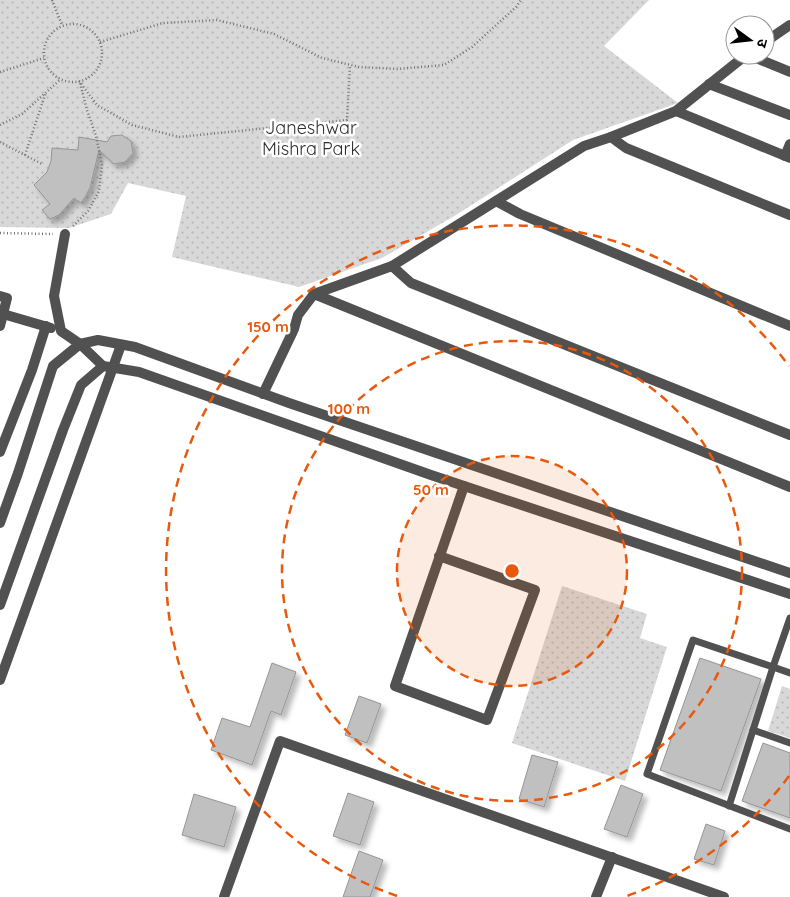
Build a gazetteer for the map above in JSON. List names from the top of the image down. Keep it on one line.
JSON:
{"parks":["Janeshwar Mishra Park"],"north":"right","rings":["150 m","100 m","50 m"]}
